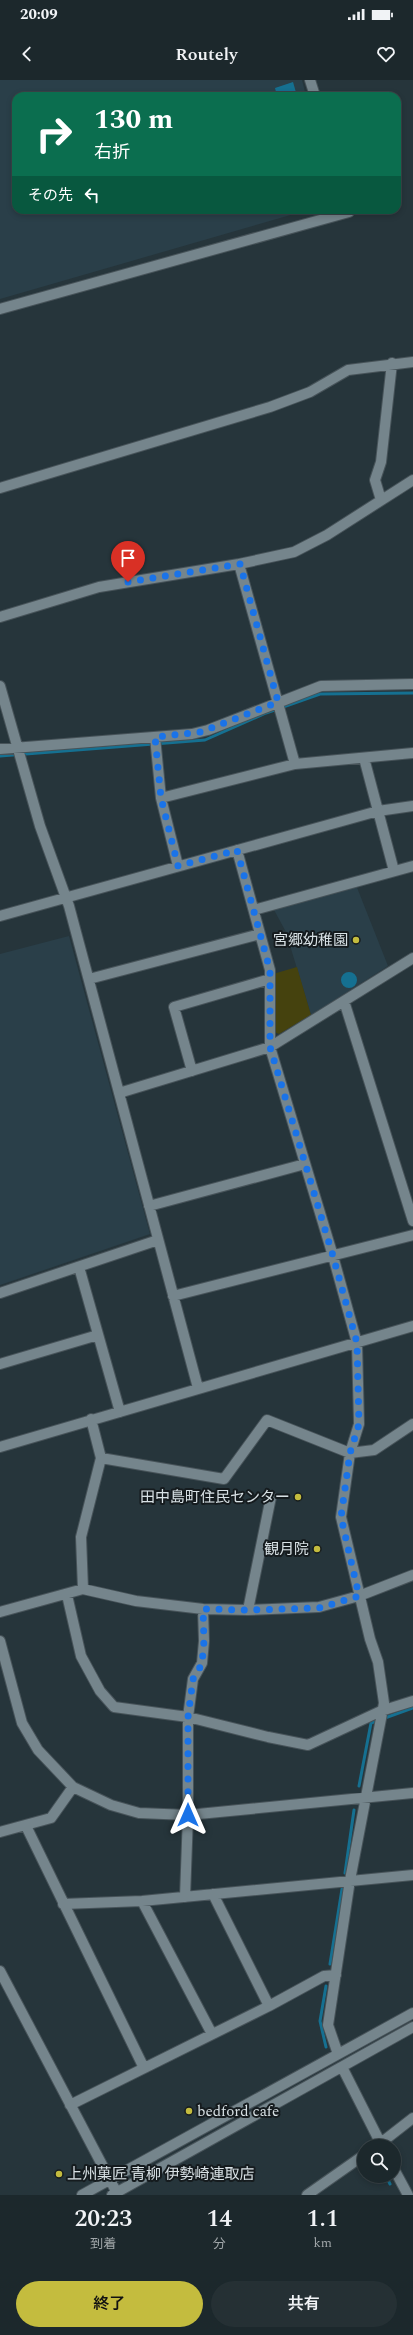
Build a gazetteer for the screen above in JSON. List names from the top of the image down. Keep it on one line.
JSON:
{"places":["宮郷幼稚園","田中島町住民センター","観月院","bedford cafe","上州菓匠 青柳 伊勢崎連取店"],"page":{"status":"20:09","header":"Routely","turn":["130 m","右折"],"then":"その先","eta":["20:23","到着","14","分","1.1","km"],"buttons":["終了","共有"]}}
